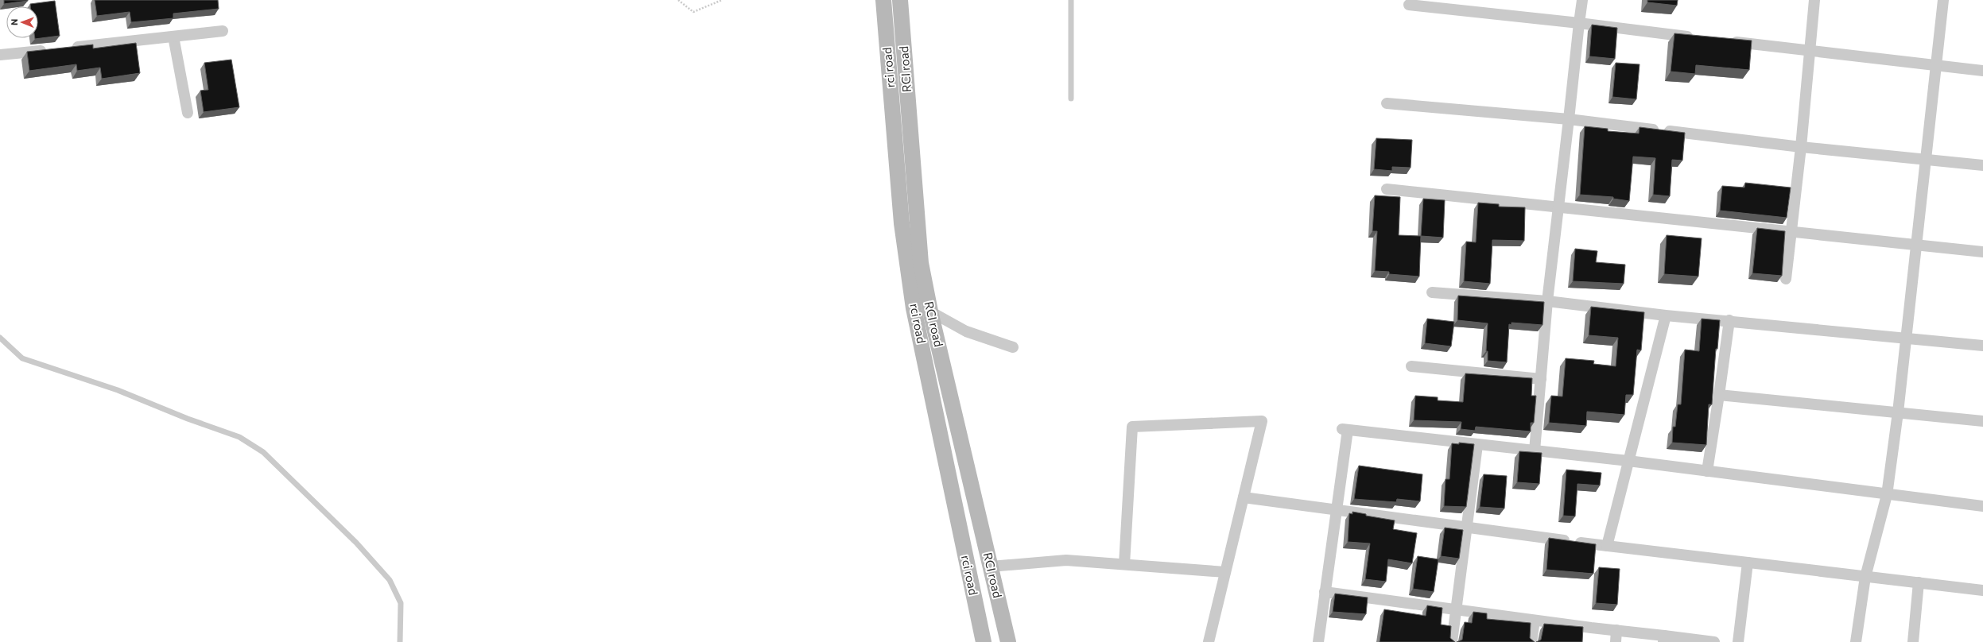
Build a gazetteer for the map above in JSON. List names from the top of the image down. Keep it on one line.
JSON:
{"streets":{"main road":["rci road","RCI road"]},"north":"left"}
